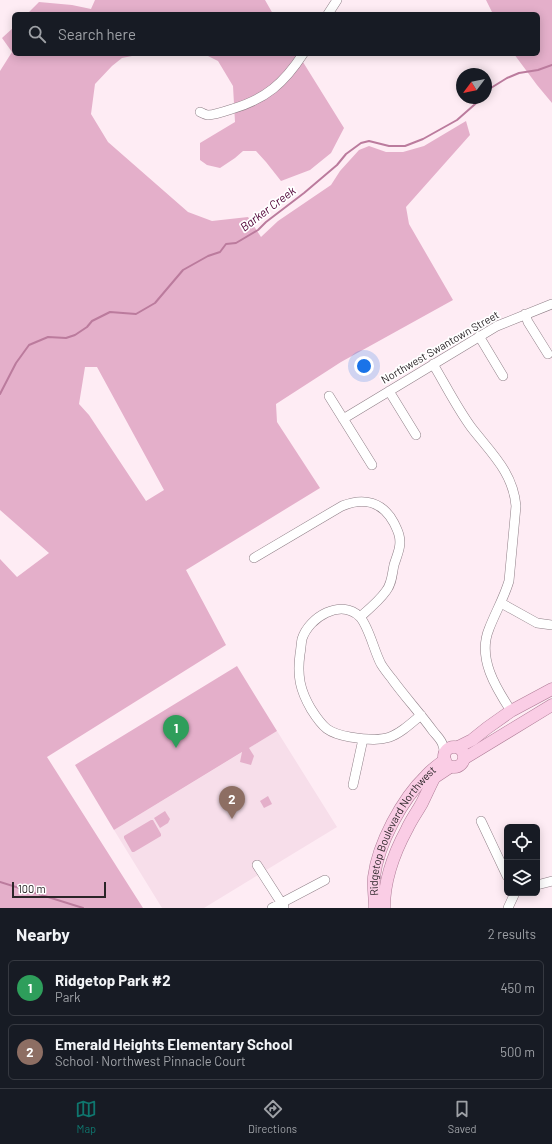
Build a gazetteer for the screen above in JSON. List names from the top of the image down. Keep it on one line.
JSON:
{"streets":{"main road":["Ridgetop Boulevard Northwest"],"street":["Northwest Swantown Street"]},"water":["Barker Creek"],"scale_bar":"100 m","north":"bottom left","page":{"search":"Search here","pins":["1","2"],"scale":"100 m","heading":["Nearby","2 results"],"list":[{"mark":"1","name":"Ridgetop Park #2","note":"Park","value":"450 m"},{"mark":"2","name":"Emerald Heights Elementary School","note":"School · Northwest Pinnacle Court","value":"500 m"}],"nav":["Map","Directions","Saved"]}}
